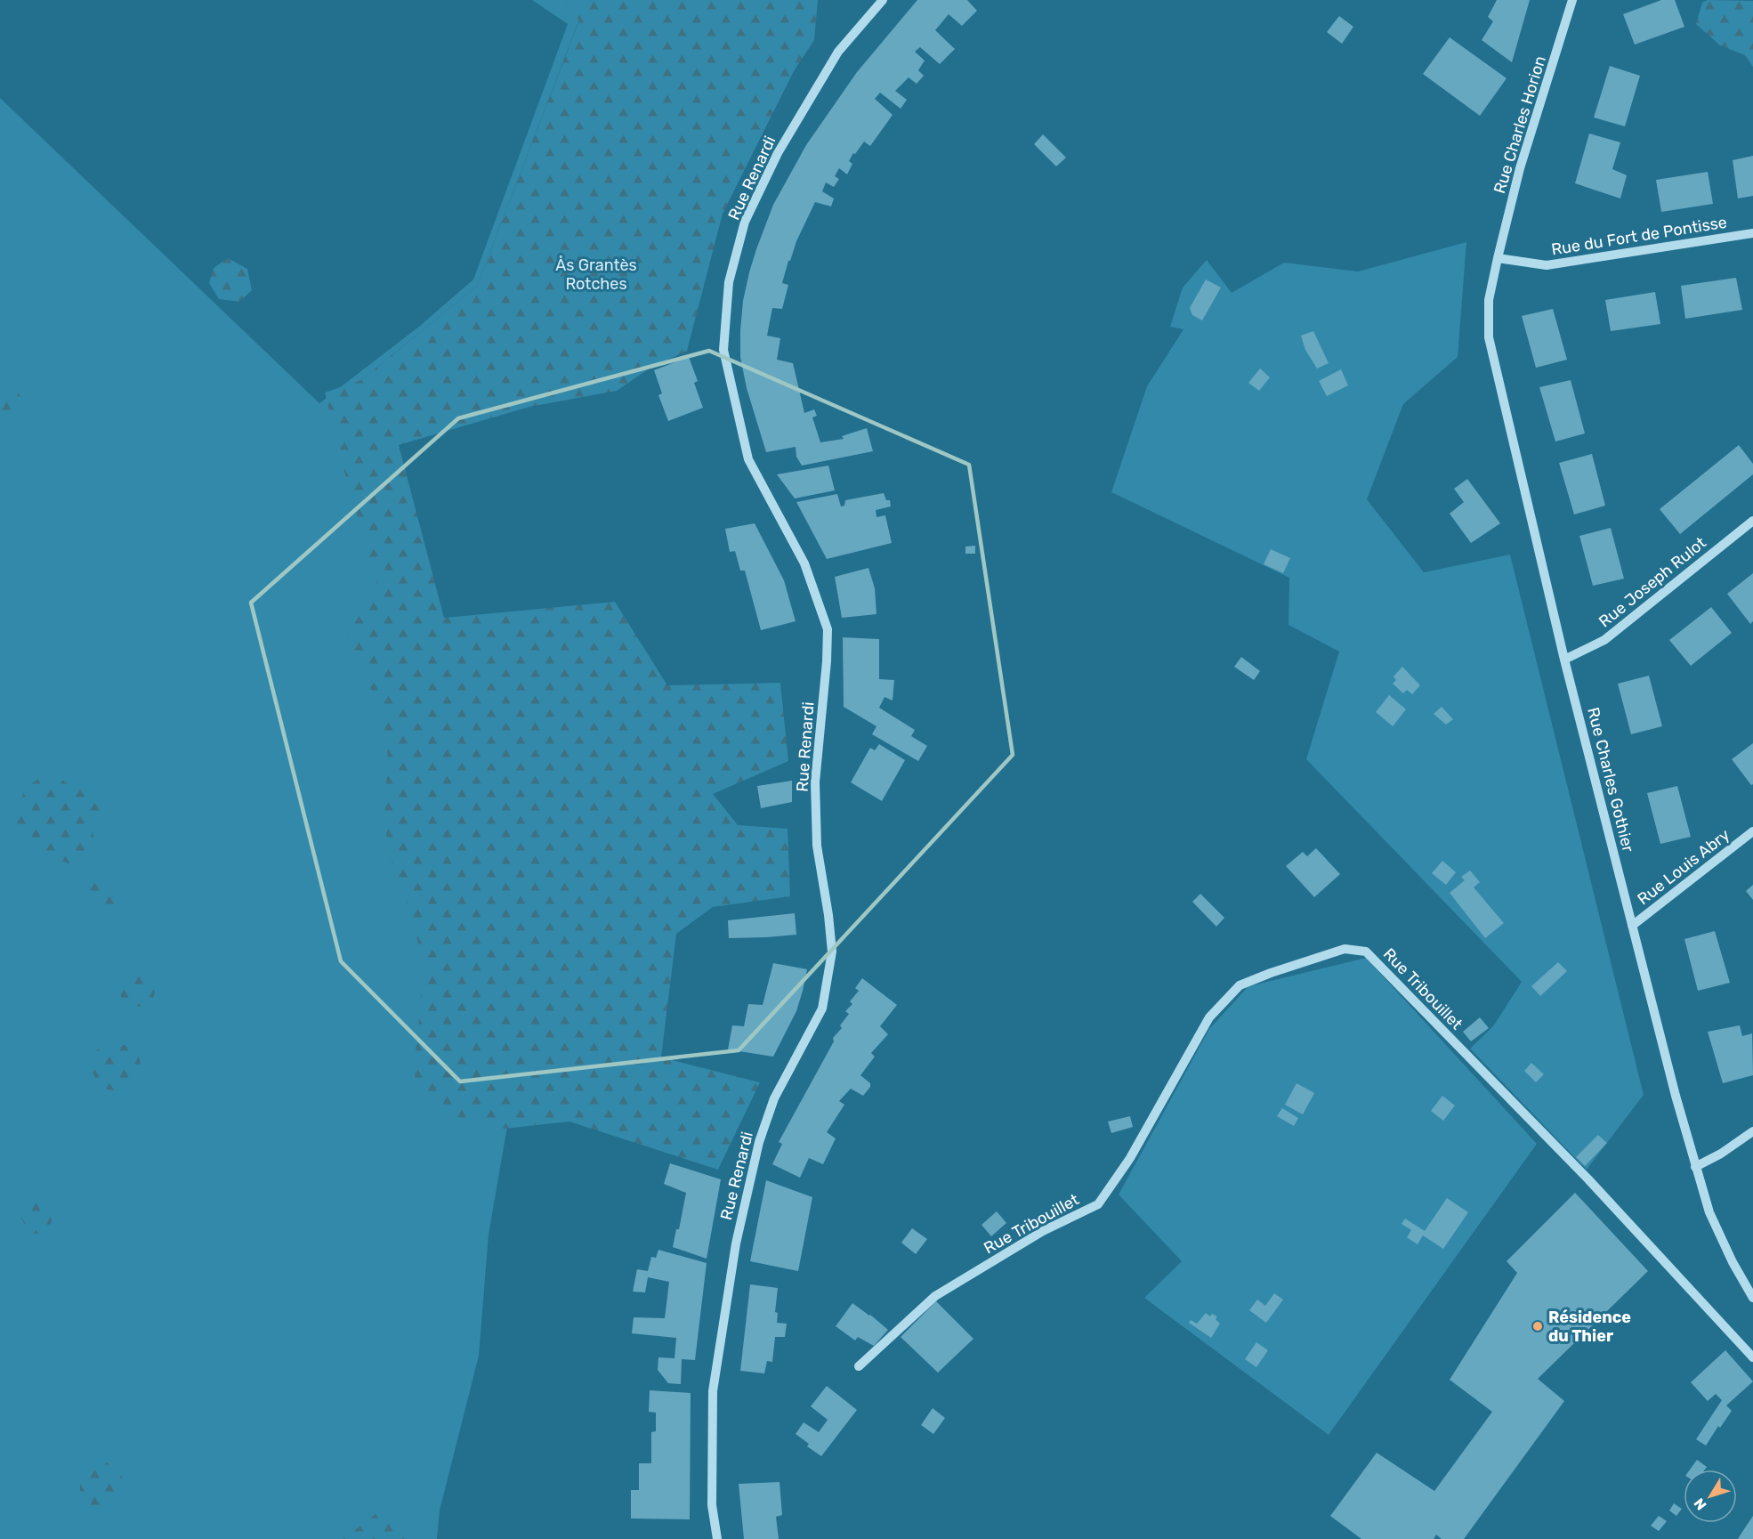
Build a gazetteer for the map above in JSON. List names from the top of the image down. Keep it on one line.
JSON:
{"streets":{"street":["Rue Charles Horion","Rue Renardi","Rue du Fort de Pontisse","Rue Joseph Rulot","Rue Charles Gothier","Rue Louis Abry","Rue Tribouillet"]},"crossings":[["Rue Charles Horion","Rue du Fort de Pontisse"],["Rue Charles Horion","Rue Charles Gothier"],["Rue du Fort de Pontisse","Rue Charles Gothier"],["Rue Joseph Rulot","Rue Charles Gothier"],["Rue Charles Gothier","Rue Louis Abry"]],"parks":["Ås Grantès Rotches"],"places":["Résidence du Thier"],"north":"bottom left"}
